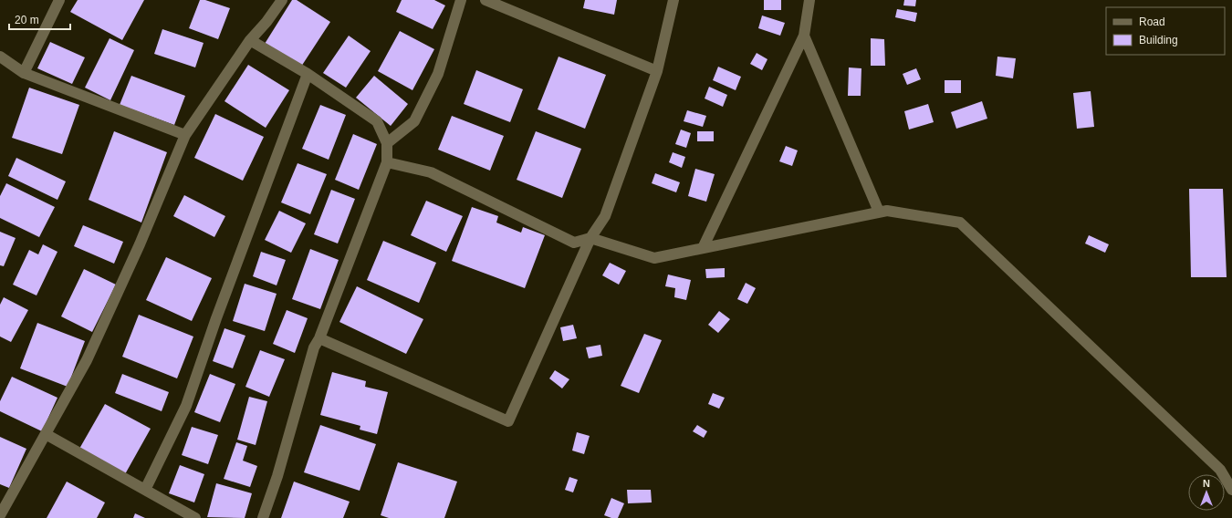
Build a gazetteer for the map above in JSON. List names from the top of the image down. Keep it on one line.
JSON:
{"legend":["Road","Building"],"scale_bar":"20 m","north":"top"}
